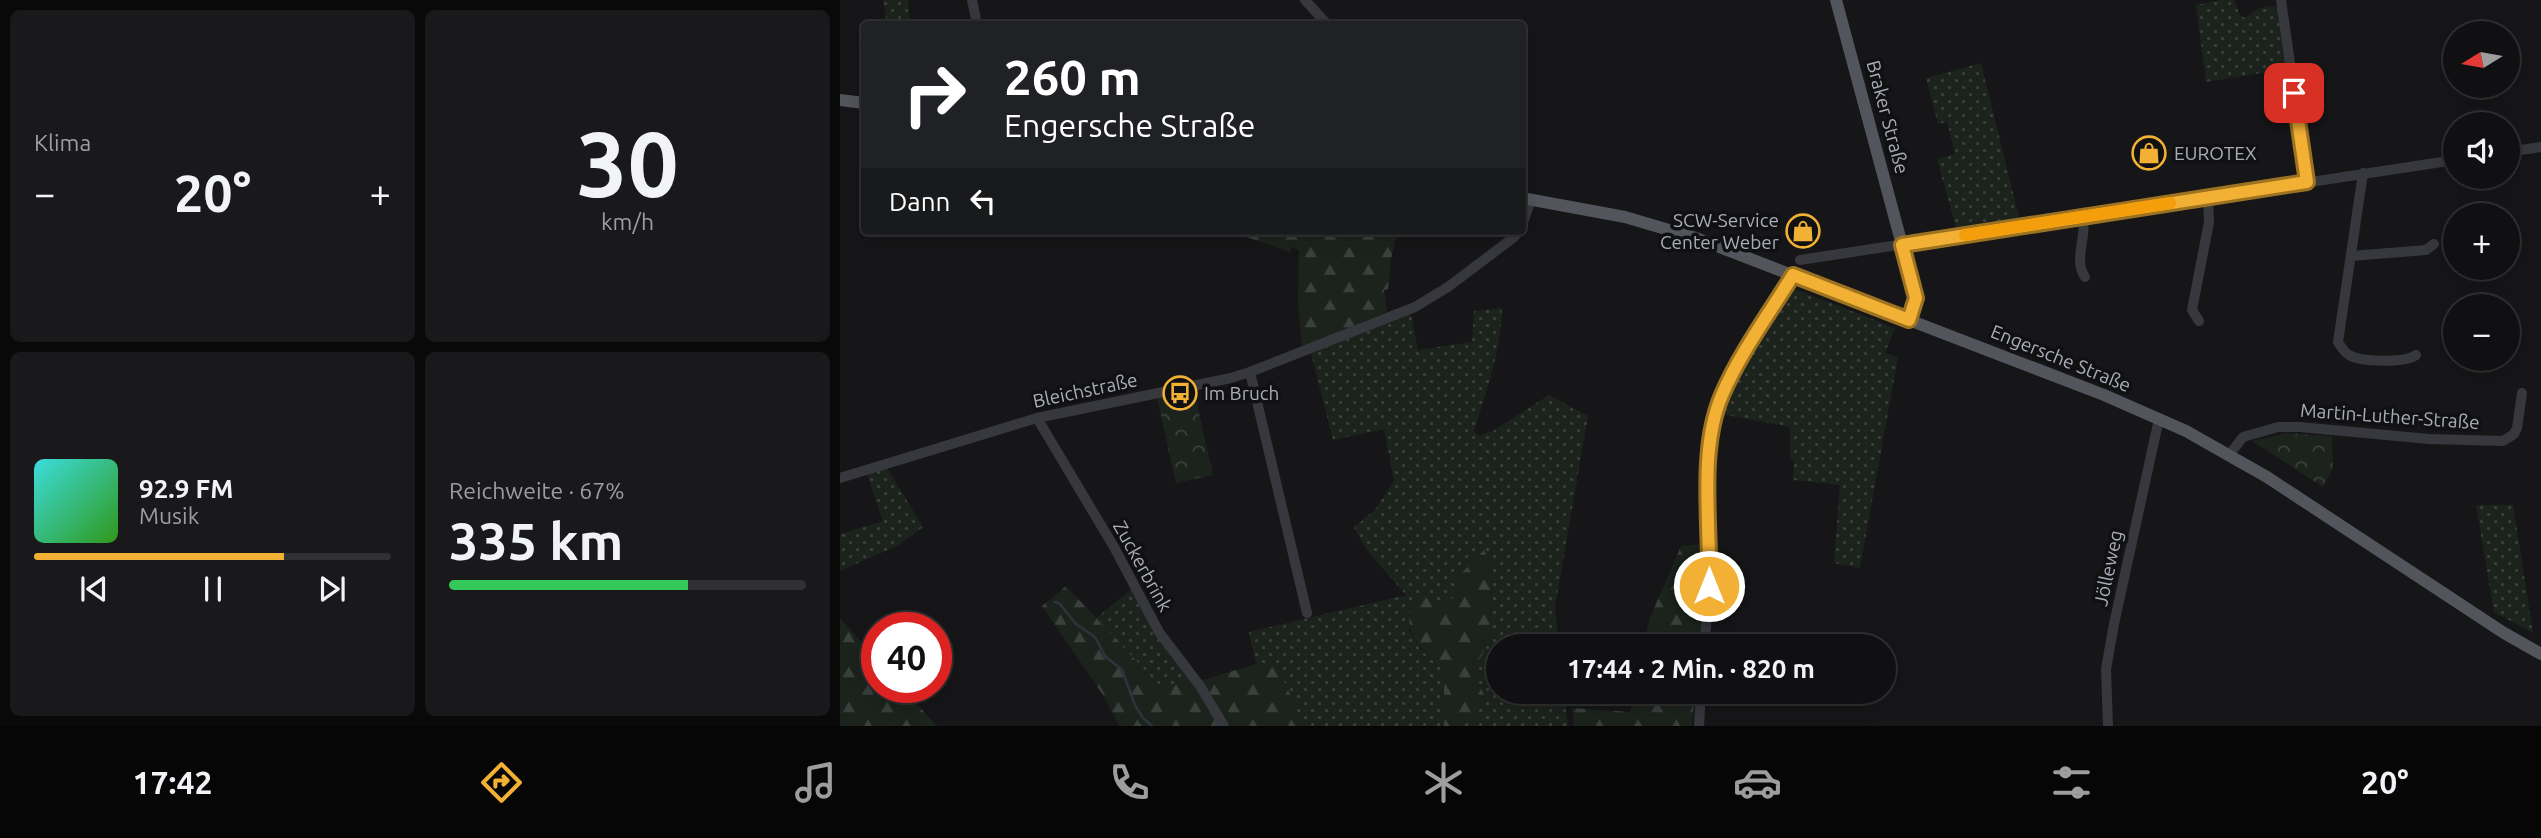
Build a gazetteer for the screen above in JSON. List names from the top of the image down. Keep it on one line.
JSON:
{"streets":{"main road":["Braker Straße","Engersche Straße"],"street":["Bleichstraße","Martin-Luther-Straße","Zuckerbrink","Jölleweg"]},"crossings":[["Braker Straße","Engersche Straße"],["Engersche Straße","Martin-Luther-Straße"],["Engersche Straße","Jölleweg"],["Bleichstraße","Zuckerbrink"]],"places":{"shop":["EUROTEX","SCW-Service Center Weber"],"bus stop":["Im Bruch"]},"north":"left","page":{"tile":["Klima",["30","km/h"],["Reichweite · 67%","335 km"]],"map_buttons":["+","−"],"turn":["260 m","Engersche Straße"],"heat":["−","20°","+"],"then":"Dann","song":["92.9 FM","Musik"],"limit":"40","trip":"17:44 · 2 Min. · 820 m","tabs":["17:42","20°"]}}
